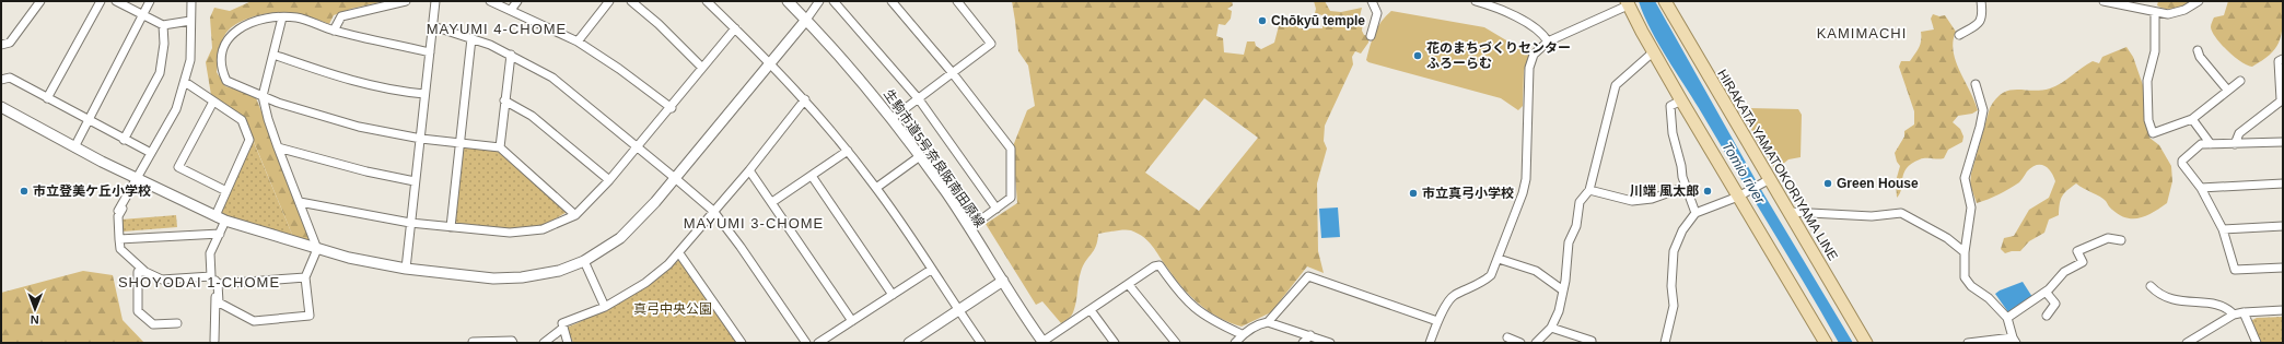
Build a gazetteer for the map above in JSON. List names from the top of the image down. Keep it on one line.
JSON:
{"streets":{"main road":["HIRAKATA YAMATOKORIYAMA LINE"],"street":["生駒市道5号奈良阪南田原線"]},"districts":["MAYUMI 4-CHOME","KAMIMACHI","MAYUMI 3-CHOME","SHOYODAI 1-CHOME"],"water":["Tomio river"],"parks":["真弓中央公園"],"places":["Chōkyū temple","花のまちづくりセンター ふろーらむ","Green House","市立登美ケ丘小学校","川端 風太郎","市立真弓小学校"],"north":"bottom"}
